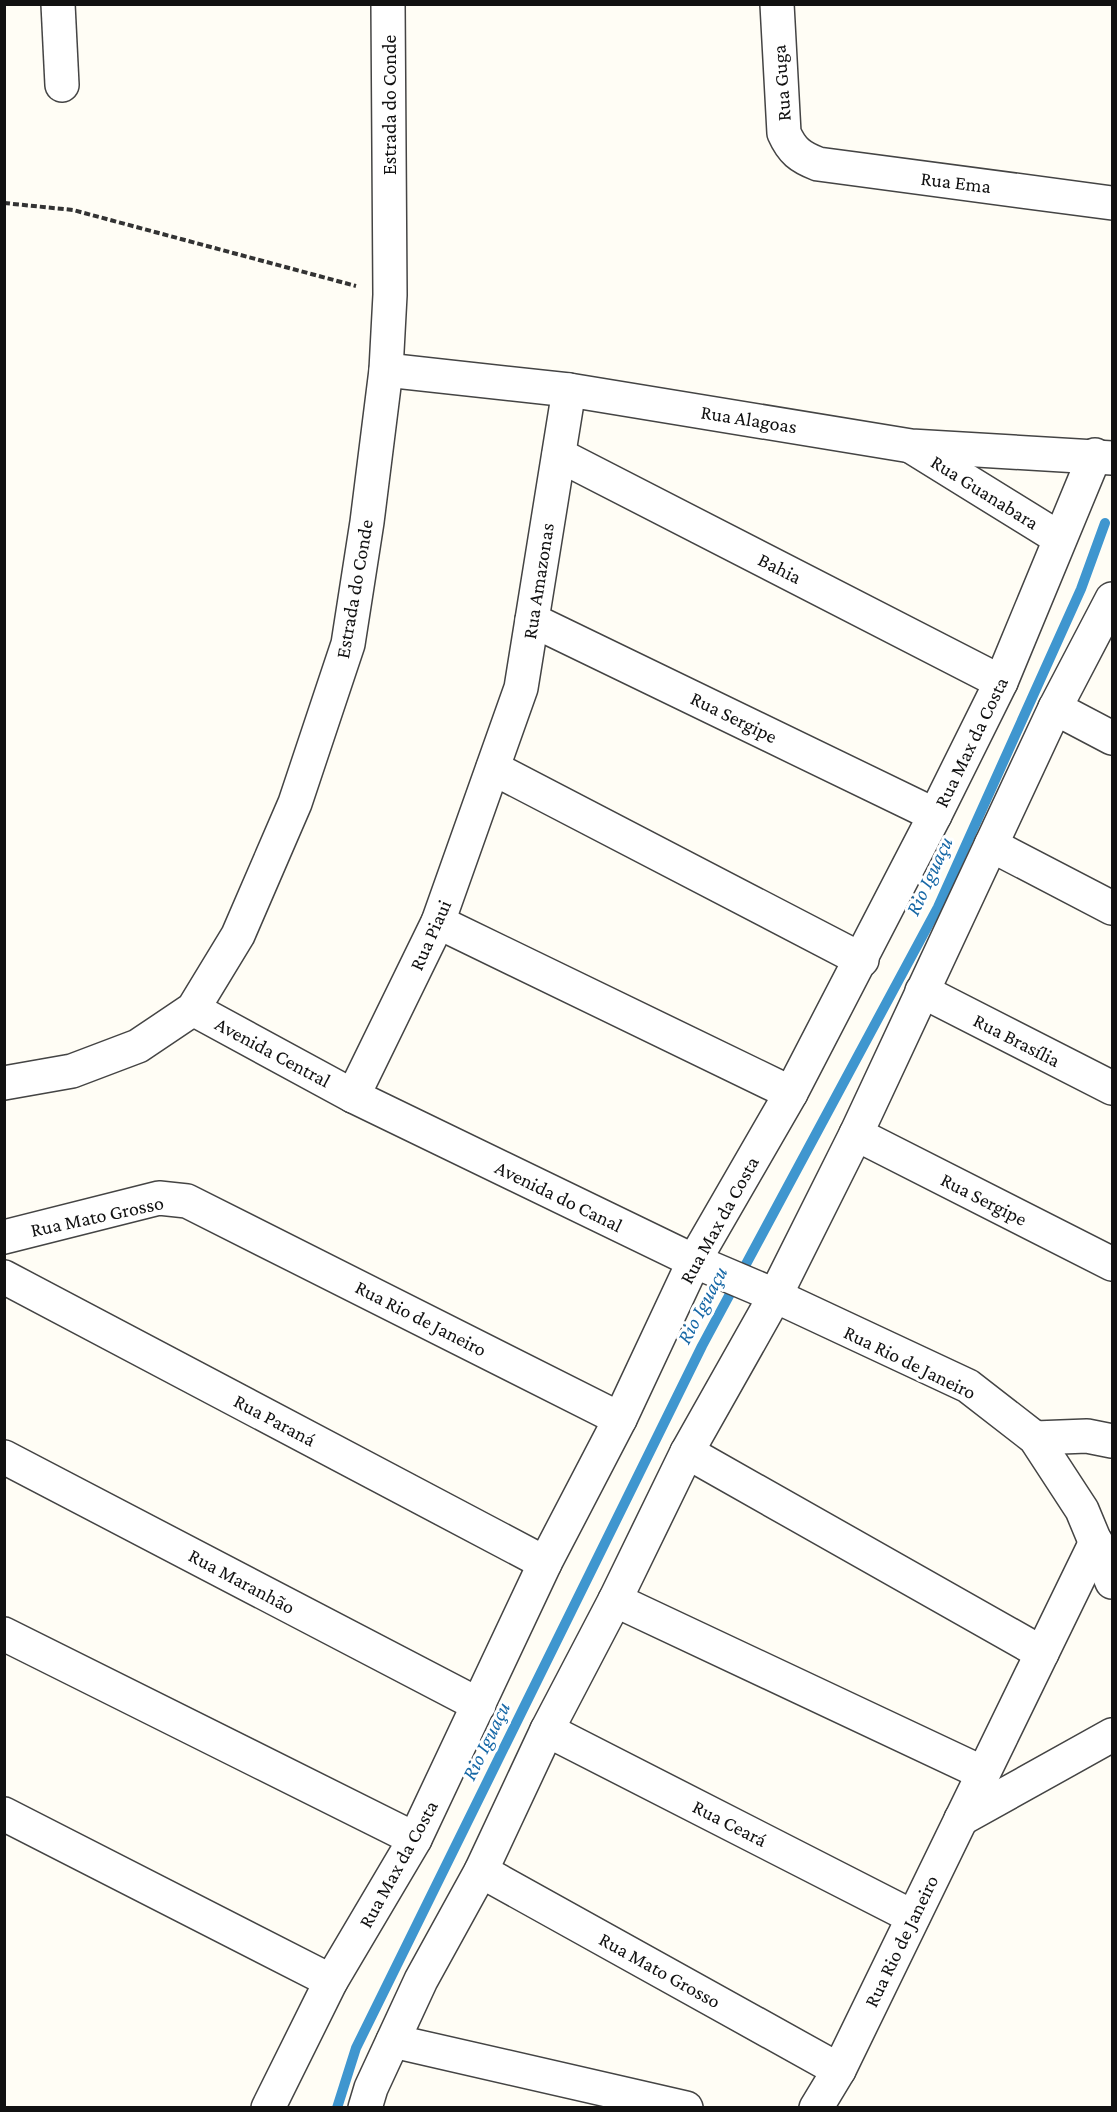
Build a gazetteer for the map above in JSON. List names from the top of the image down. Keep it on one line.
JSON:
{"streets":{"street":["Rua Guga","Estrada do Conde","Rua Ema","Rua Alagoas","Rua Guanabara","Bahia","Rua Amazonas","Rua Sergipe","Rua Max da Costa","Rua Piaui","Rua Brasília","Avenida Central","Avenida do Canal","Rua Mato Grosso","Rua Rio de Janeiro","Rua Paraná","Rua Maranhão","Rua Ceará"]},"crossings":[["Rua Guga","Rua Ema"],["Estrada do Conde","Rua Alagoas"],["Estrada do Conde","Avenida Central"],["Rua Alagoas","Rua Guanabara"],["Rua Alagoas","Rua Amazonas"],["Rua Alagoas","Rua Max da Costa"],["Rua Guanabara","Rua Max da Costa"],["Bahia","Rua Amazonas"],["Bahia","Rua Max da Costa"],["Rua Amazonas","Rua Sergipe"],["Rua Amazonas","Rua Piaui"],["Rua Sergipe","Rua Max da Costa"],["Rua Max da Costa","Avenida do Canal"],["Rua Max da Costa","Rua Rio de Janeiro"],["Rua Max da Costa","Rua Paraná"],["Rua Max da Costa","Rua Maranhão"],["Rua Piaui","Avenida Central"],["Rua Piaui","Avenida do Canal"],["Avenida Central","Avenida do Canal"],["Avenida do Canal","Rua Rio de Janeiro"],["Rua Mato Grosso","Rua Rio de Janeiro"],["Rua Rio de Janeiro","Rua Ceará"]],"water":["Rio Iguaçu"]}
